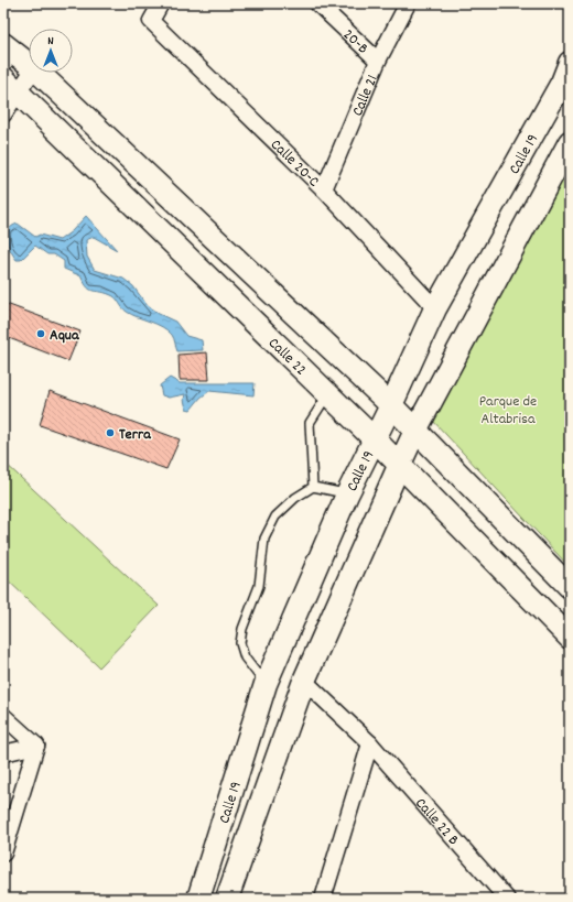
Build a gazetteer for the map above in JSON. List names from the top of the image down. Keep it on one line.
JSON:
{"streets":{"street":["20-B","Calle 21","Calle 19","Calle 20-C","Calle 22","Calle 22 B"]},"crossings":[["20-B","Calle 21"],["Calle 21","Calle 20-C"],["Calle 19","Calle 20-C"],["Calle 19","Calle 22"],["Calle 19","Calle 22 B"]],"parks":["Parque de Altabrisa"],"places":["Aqua","Terra"],"north":"top"}
